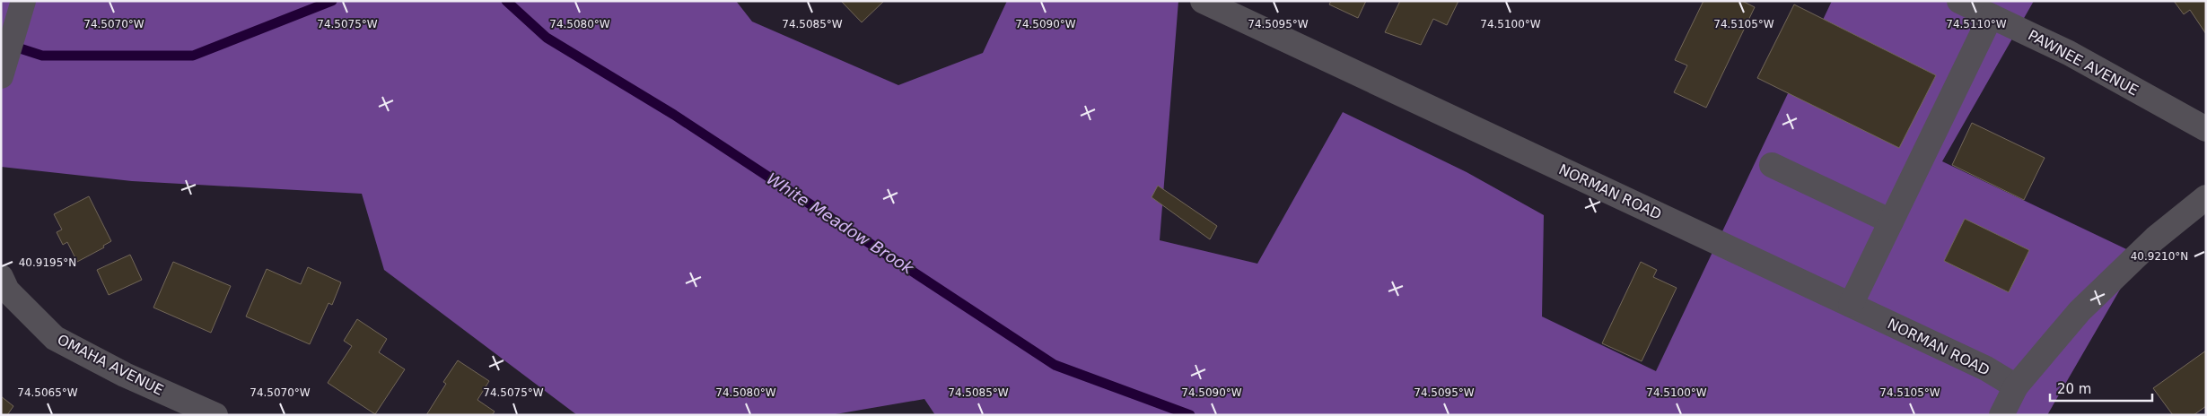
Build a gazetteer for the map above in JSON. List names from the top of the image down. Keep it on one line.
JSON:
{"streets":{"street":["PAWNEE AVENUE","NORMAN ROAD","OMAHA AVENUE"]},"water":["White Meadow Brook"],"scale_bar":"20 m","coordinates":["74.5070°W","74.5075°W","74.5080°W","74.5085°W","74.5090°W","74.5095°W","74.5100°W","74.5105°W","74.5110°W","40.9210°N","40.9195°N","74.5065°W"]}
